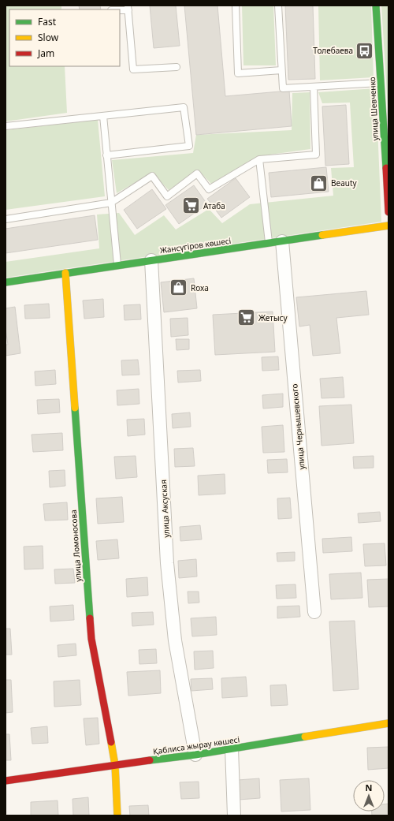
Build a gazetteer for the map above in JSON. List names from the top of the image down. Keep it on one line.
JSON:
{"streets":{"street":["улица Шевченко","Жансүгіров көшесі","улица Чернышевского","улица Аксуская","улица Ломоносова","Қаблиса жырау көшесі"]},"crossings":[["Жансүгіров көшесі","улица Чернышевского"],["Жансүгіров көшесі","улица Аксуская"],["Жансүгіров көшесі","улица Ломоносова"],["улица Аксуская","Қаблиса жырау көшесі"],["улица Ломоносова","Қаблиса жырау көшесі"]],"places":{"bus stop":["Толебаева"],"shop":["Beauty","Roxa"],"supermarket":["Атаба","Жетысу"]},"legend":["Fast","Slow","Jam"],"north":"top"}
